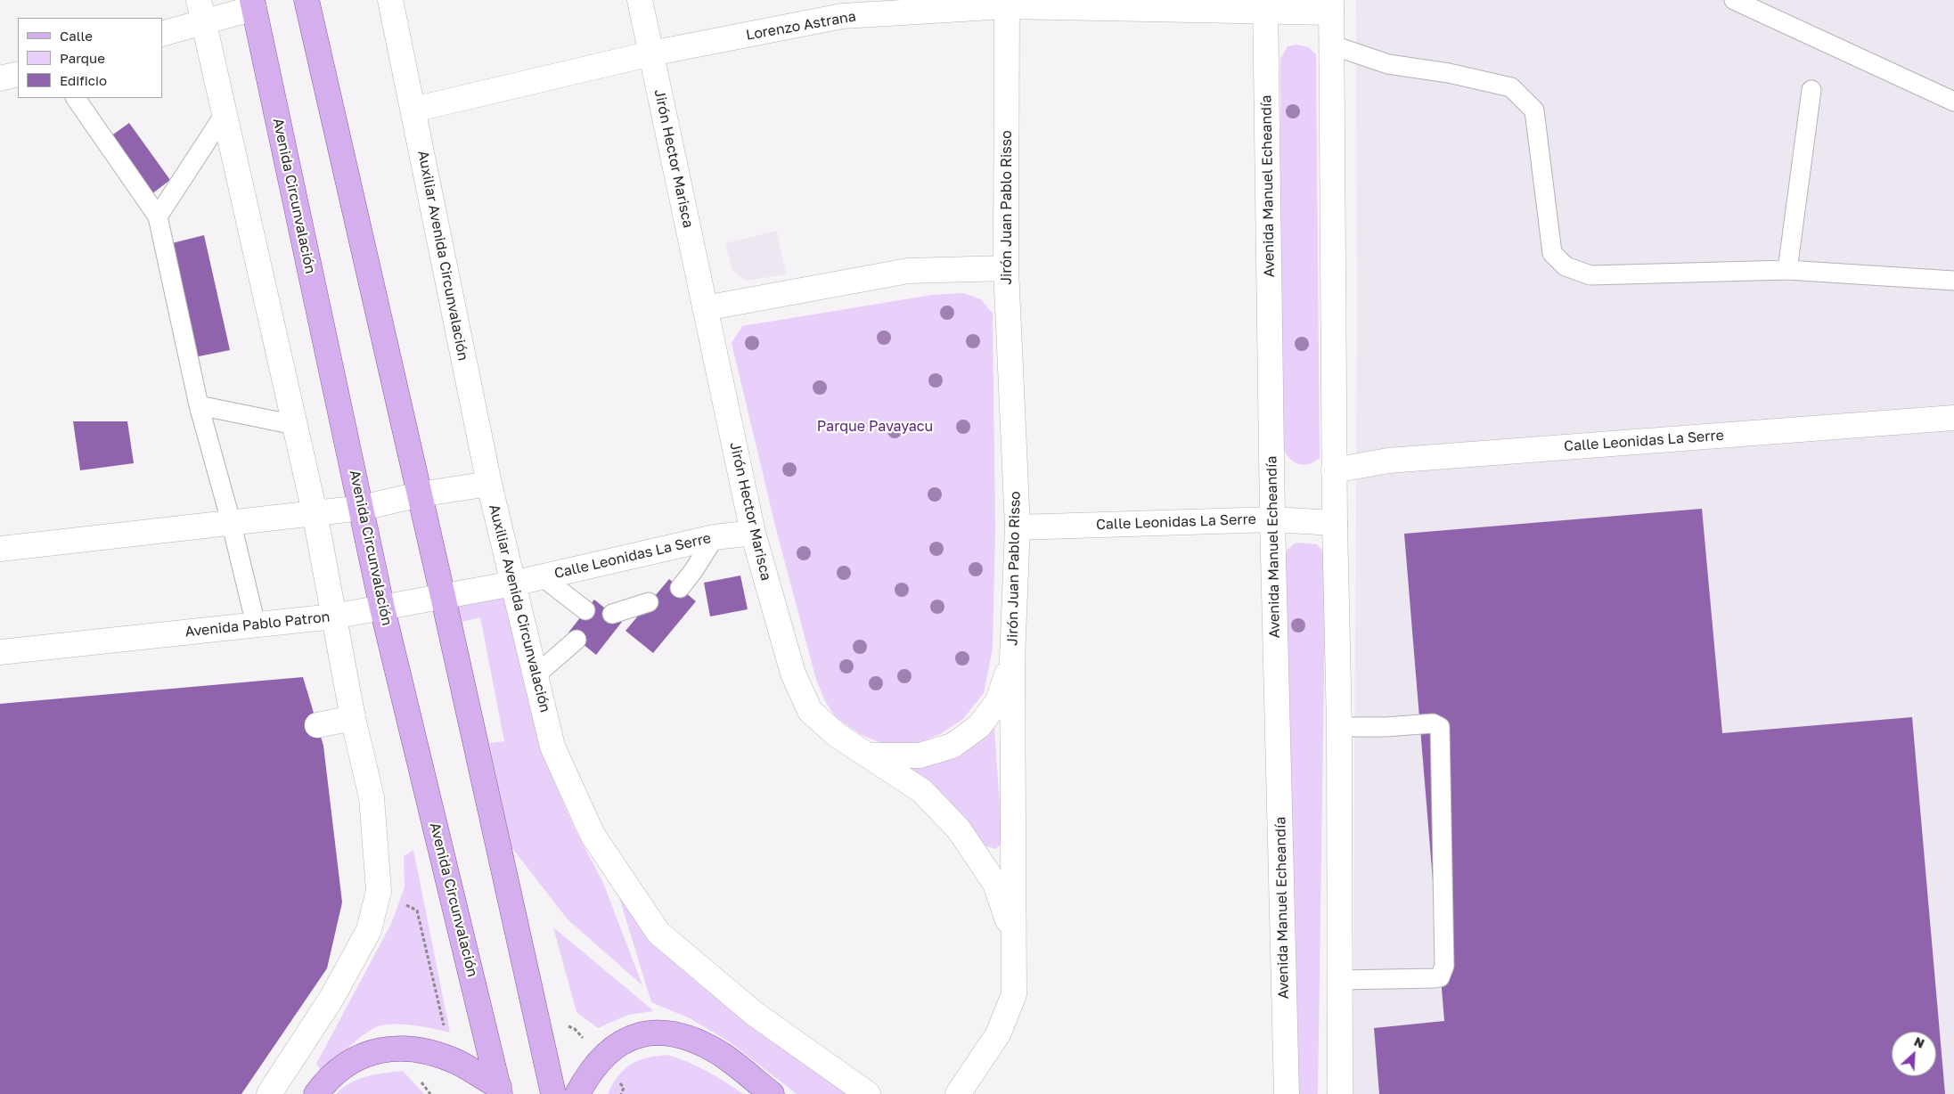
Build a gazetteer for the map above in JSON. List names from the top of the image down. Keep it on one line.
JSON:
{"streets":{"main road":["Avenida Circunvalación"],"street":["Lorenzo Astrana","Jirón Hector Marisca","Avenida Manuel Echeandía","Jirón Juan Pablo Risso","Auxiliar Avenida Circunvalación","Calle Leonidas La Serre","Avenida Pablo Patron"]},"crossings":[["Lorenzo Astrana","Jirón Hector Marisca"],["Lorenzo Astrana","Avenida Manuel Echeandía"],["Lorenzo Astrana","Jirón Juan Pablo Risso"],["Lorenzo Astrana","Auxiliar Avenida Circunvalación"],["Jirón Hector Marisca","Jirón Juan Pablo Risso"],["Jirón Hector Marisca","Calle Leonidas La Serre"],["Avenida Manuel Echeandía","Calle Leonidas La Serre"],["Avenida Circunvalación","Avenida Pablo Patron"],["Jirón Juan Pablo Risso","Calle Leonidas La Serre"],["Auxiliar Avenida Circunvalación","Calle Leonidas La Serre"],["Auxiliar Avenida Circunvalación","Avenida Pablo Patron"],["Calle Leonidas La Serre","Avenida Pablo Patron"]],"parks":["Parque Pavayacu"],"legend":["Calle","Parque","Edificio"],"north":"top right"}
